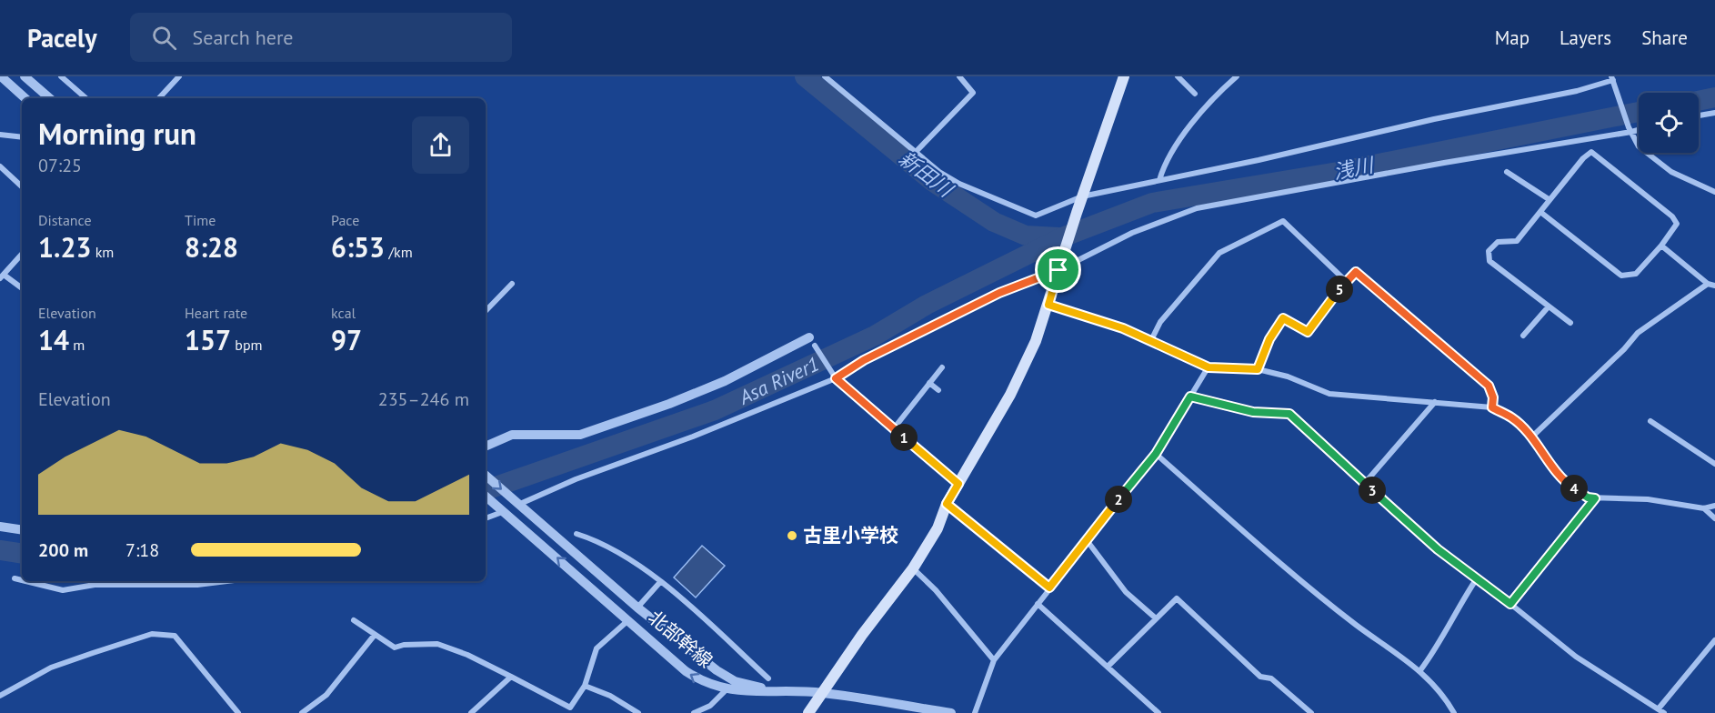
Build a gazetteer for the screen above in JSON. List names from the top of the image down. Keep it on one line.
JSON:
{"streets":{"street":["北部幹線"]},"water":["浅川","新田川","Asa River1"],"places":["古里小学校"],"page":{"header":"Pacely","search":"Search here","nav":["Map","Layers","Share"],"heading":["Morning run","07:25"],"stats":[["Distance","1.23 km"],["Time","8:28"],["Pace","6:53 /km"],["Elevation","14 m"],["Heart rate","157 bpm"],["kcal","97"]],"pins":["5","1","4","3","2"],"chart":["Elevation","235–246 m"],"list":[{"name":"200 m","note":"7:18"}]}}
